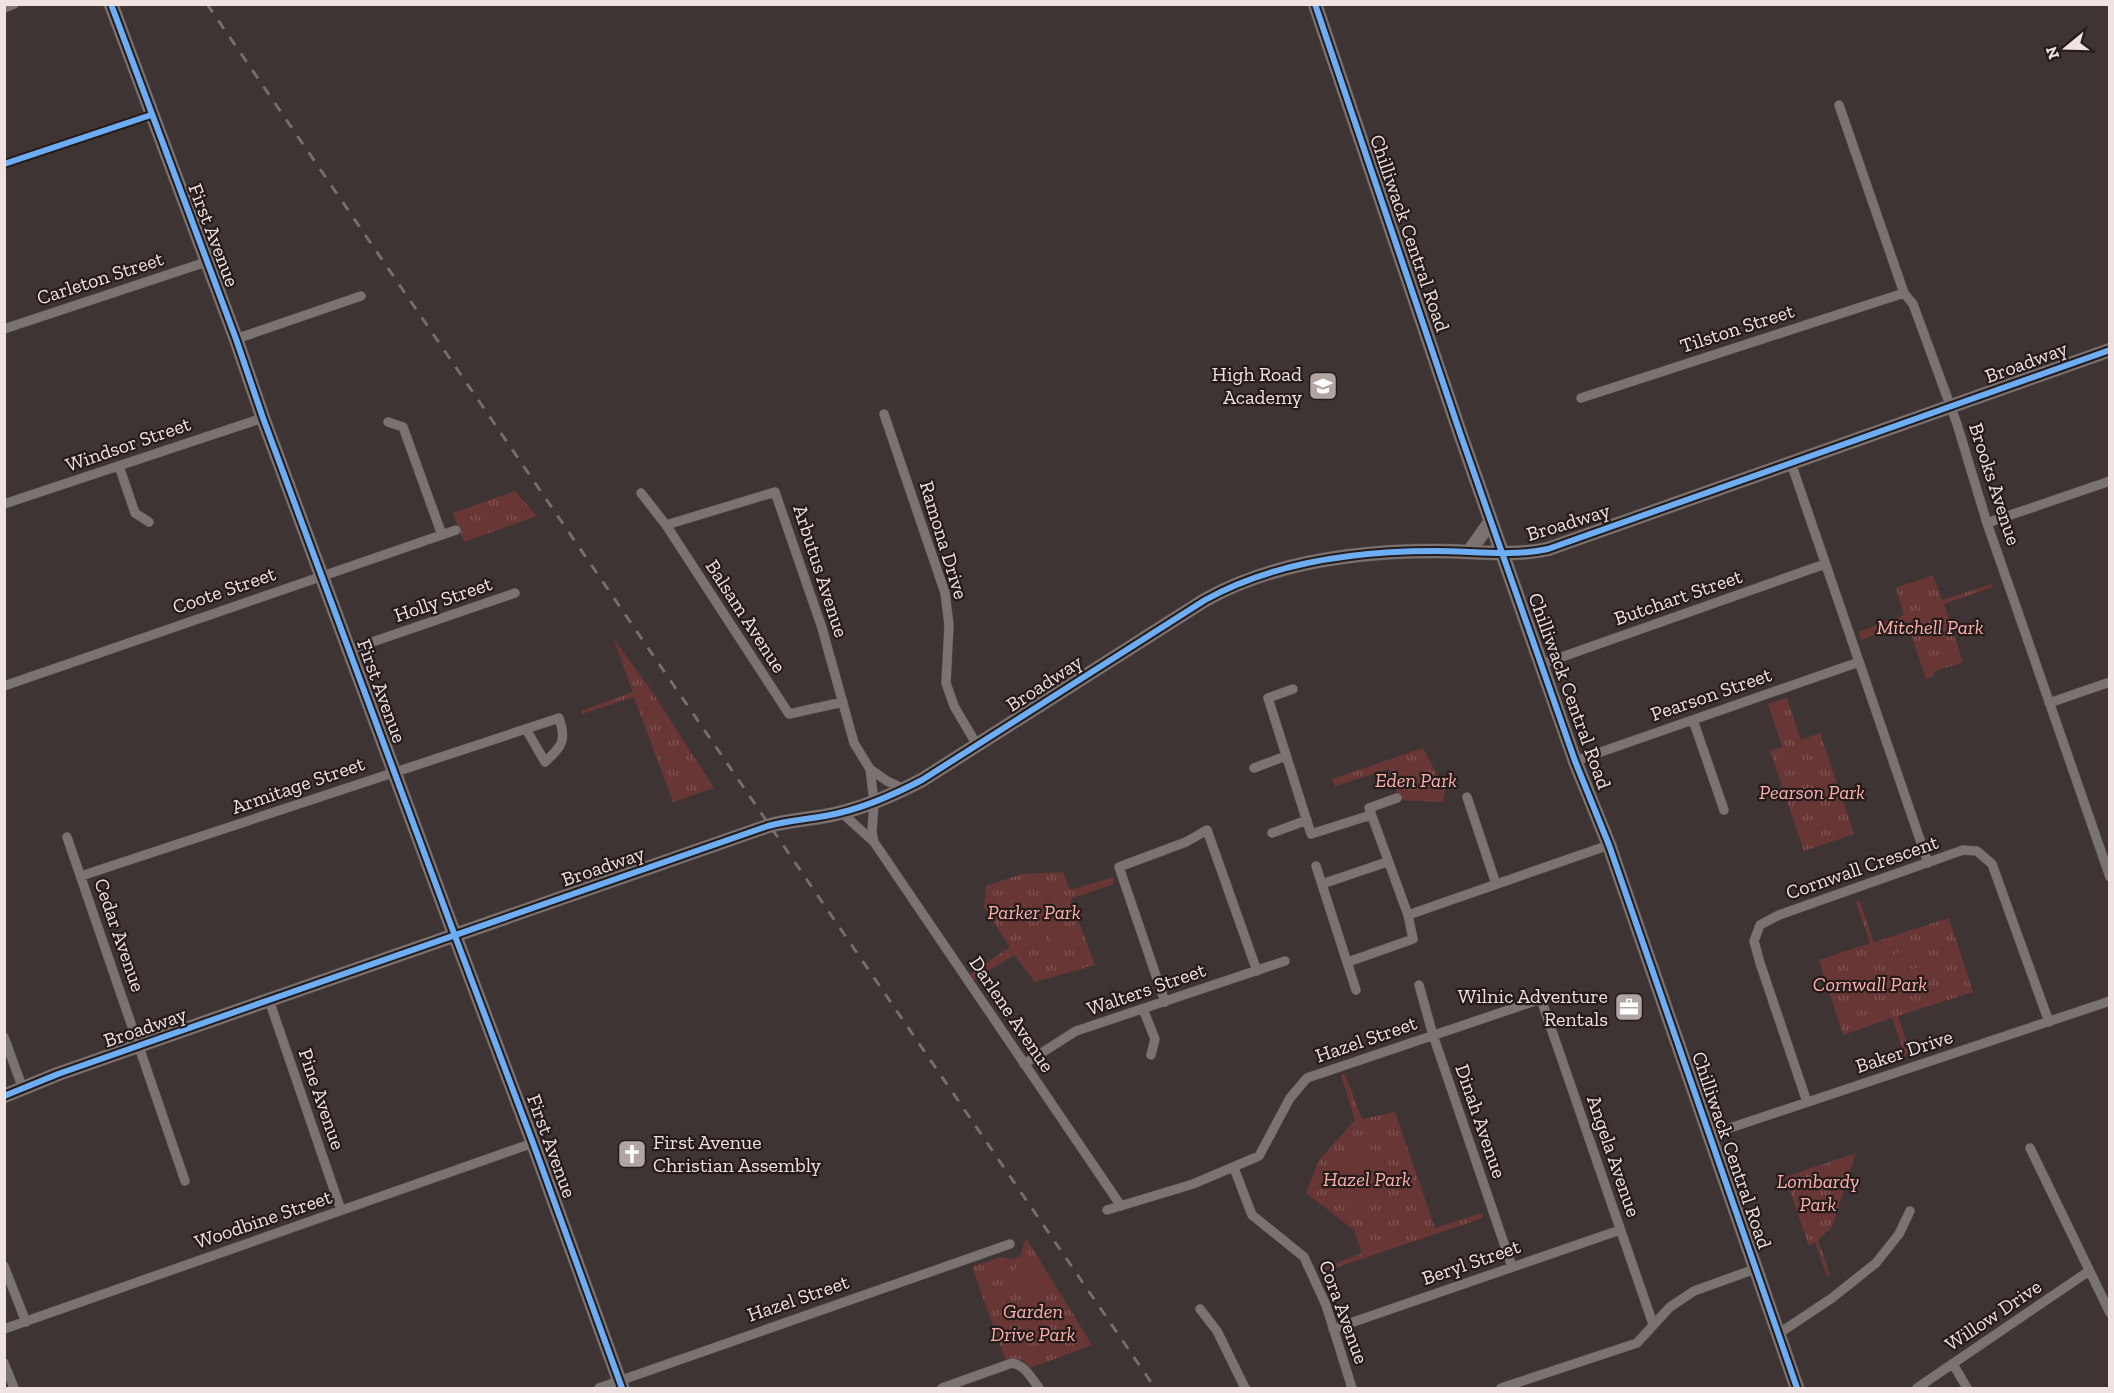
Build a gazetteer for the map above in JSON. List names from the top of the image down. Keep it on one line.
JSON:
{"streets":{"street":["Chilliwack Central Road","First Avenue","Carleton Street","Tilston Street","Broadway","Windsor Street","Brooks Avenue","Ramona Drive","Arbutus Avenue","Coote Street","Butchart Street","Holly Street","Balsam Avenue","Pearson Street","Armitage Street","Cornwall Crescent","Cedar Avenue","Walters Street","Darlene Avenue","Hazel Street","Baker Drive","Pine Avenue","Dinah Avenue","Angela Avenue","Woodbine Street","Beryl Street","Cora Avenue","Willow Drive"]},"crossings":[["Chilliwack Central Road","Broadway"],["Chilliwack Central Road","Butchart Street"],["Chilliwack Central Road","Pearson Street"],["Chilliwack Central Road","Baker Drive"],["First Avenue","Carleton Street"],["First Avenue","Broadway"],["First Avenue","Windsor Street"],["First Avenue","Coote Street"],["First Avenue","Holly Street"],["First Avenue","Armitage Street"],["First Avenue","Hazel Street"],["First Avenue","Woodbine Street"],["Tilston Street","Brooks Avenue"],["Broadway","Brooks Avenue"],["Broadway","Ramona Drive"],["Broadway","Arbutus Avenue"],["Broadway","Cedar Avenue"],["Broadway","Darlene Avenue"],["Broadway","Pine Avenue"],["Arbutus Avenue","Balsam Avenue"],["Armitage Street","Cedar Avenue"],["Cornwall Crescent","Baker Drive"],["Walters Street","Darlene Avenue"],["Darlene Avenue","Hazel Street"],["Hazel Street","Dinah Avenue"],["Hazel Street","Angela Avenue"],["Hazel Street","Cora Avenue"],["Pine Avenue","Woodbine Street"],["Dinah Avenue","Beryl Street"],["Angela Avenue","Beryl Street"],["Beryl Street","Cora Avenue"]],"parks":["Mitchell Park","Eden Park","Pearson Park","Parker Park","Cornwall Park","Hazel Park","Lombardy Park","Garden Drive Park"],"places":{"school or university":["High Road Academy"],"office":["Wilnic Adventure Rentals"],"church":["First Avenue Christian Assembly"]},"north":"left"}
